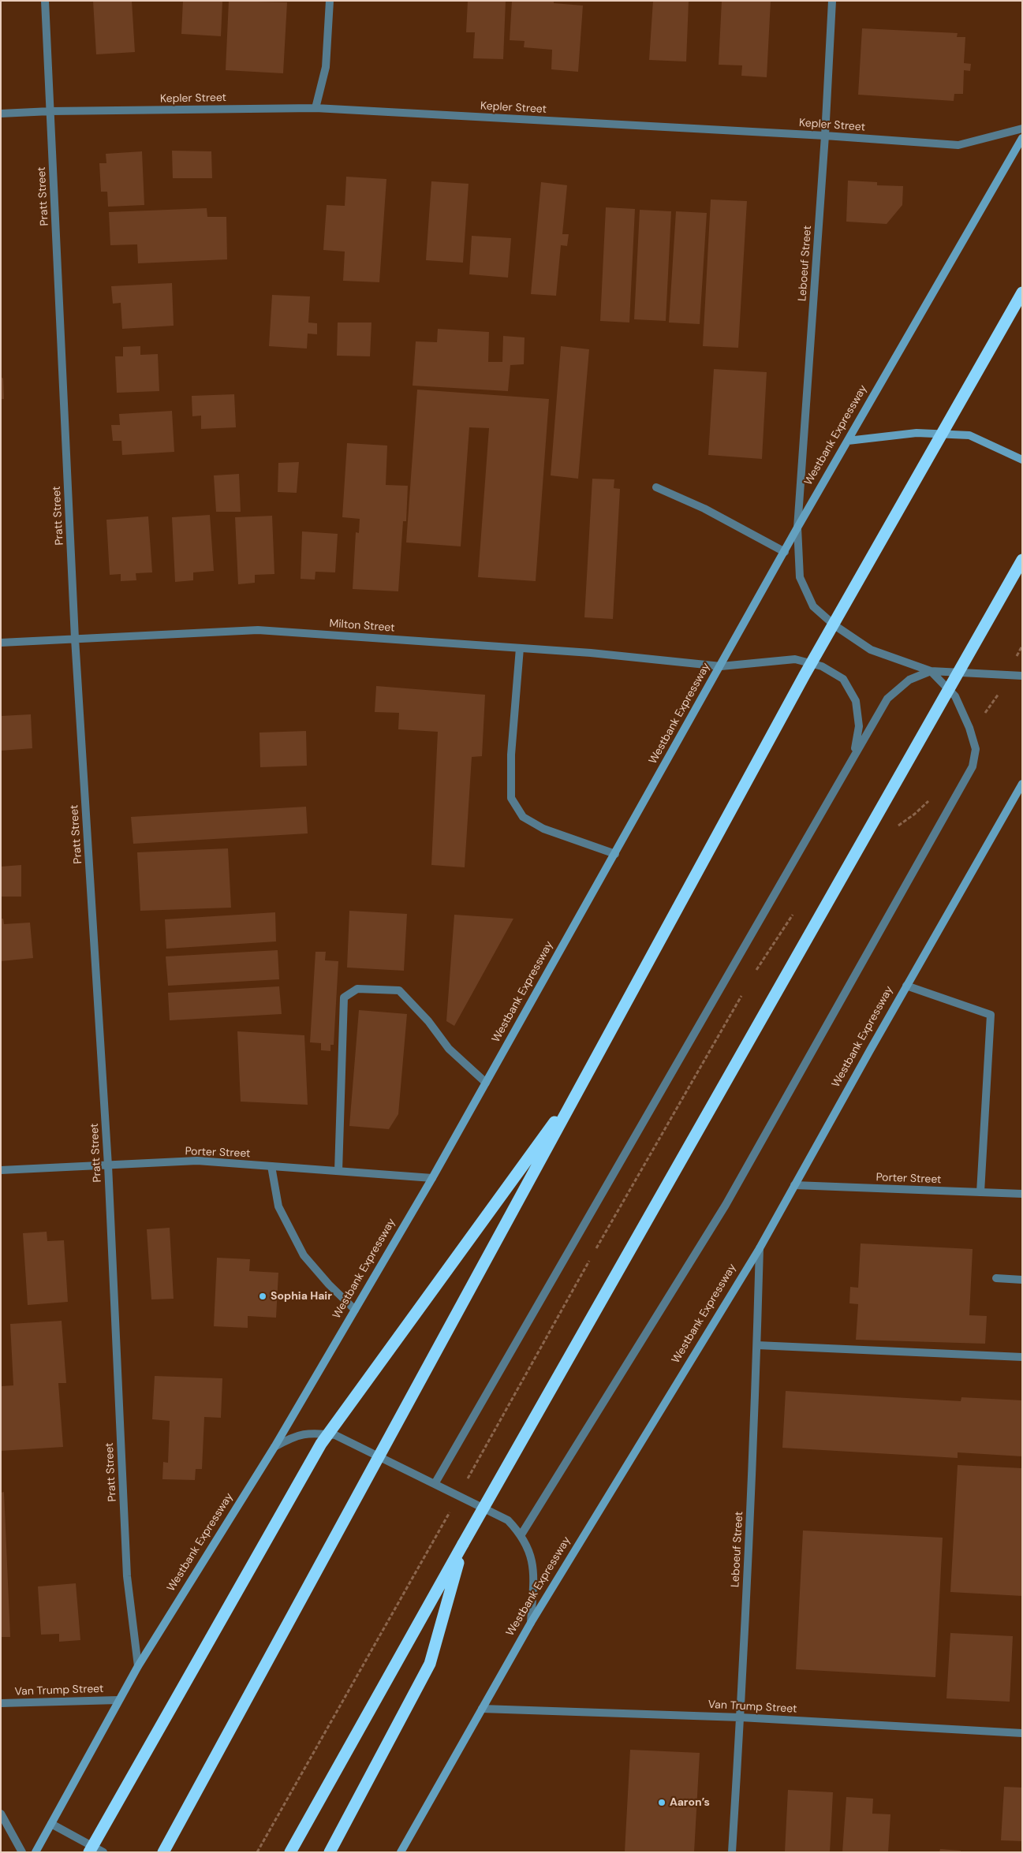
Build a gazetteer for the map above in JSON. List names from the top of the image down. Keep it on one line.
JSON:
{"streets":{"main road":["Westbank Expressway"],"street":["Kepler Street","Pratt Street","Leboeuf Street","Milton Street","Porter Street","Van Trump Street"]},"crossings":[["Kepler Street","Pratt Street"],["Kepler Street","Leboeuf Street"],["Pratt Street","Westbank Expressway"],["Pratt Street","Milton Street"],["Pratt Street","Porter Street"],["Leboeuf Street","Westbank Expressway"],["Leboeuf Street","Van Trump Street"],["Westbank Expressway","Milton Street"],["Westbank Expressway","Porter Street"],["Westbank Expressway","Van Trump Street"]],"places":["Sophia Hair","Aaron’s"]}
